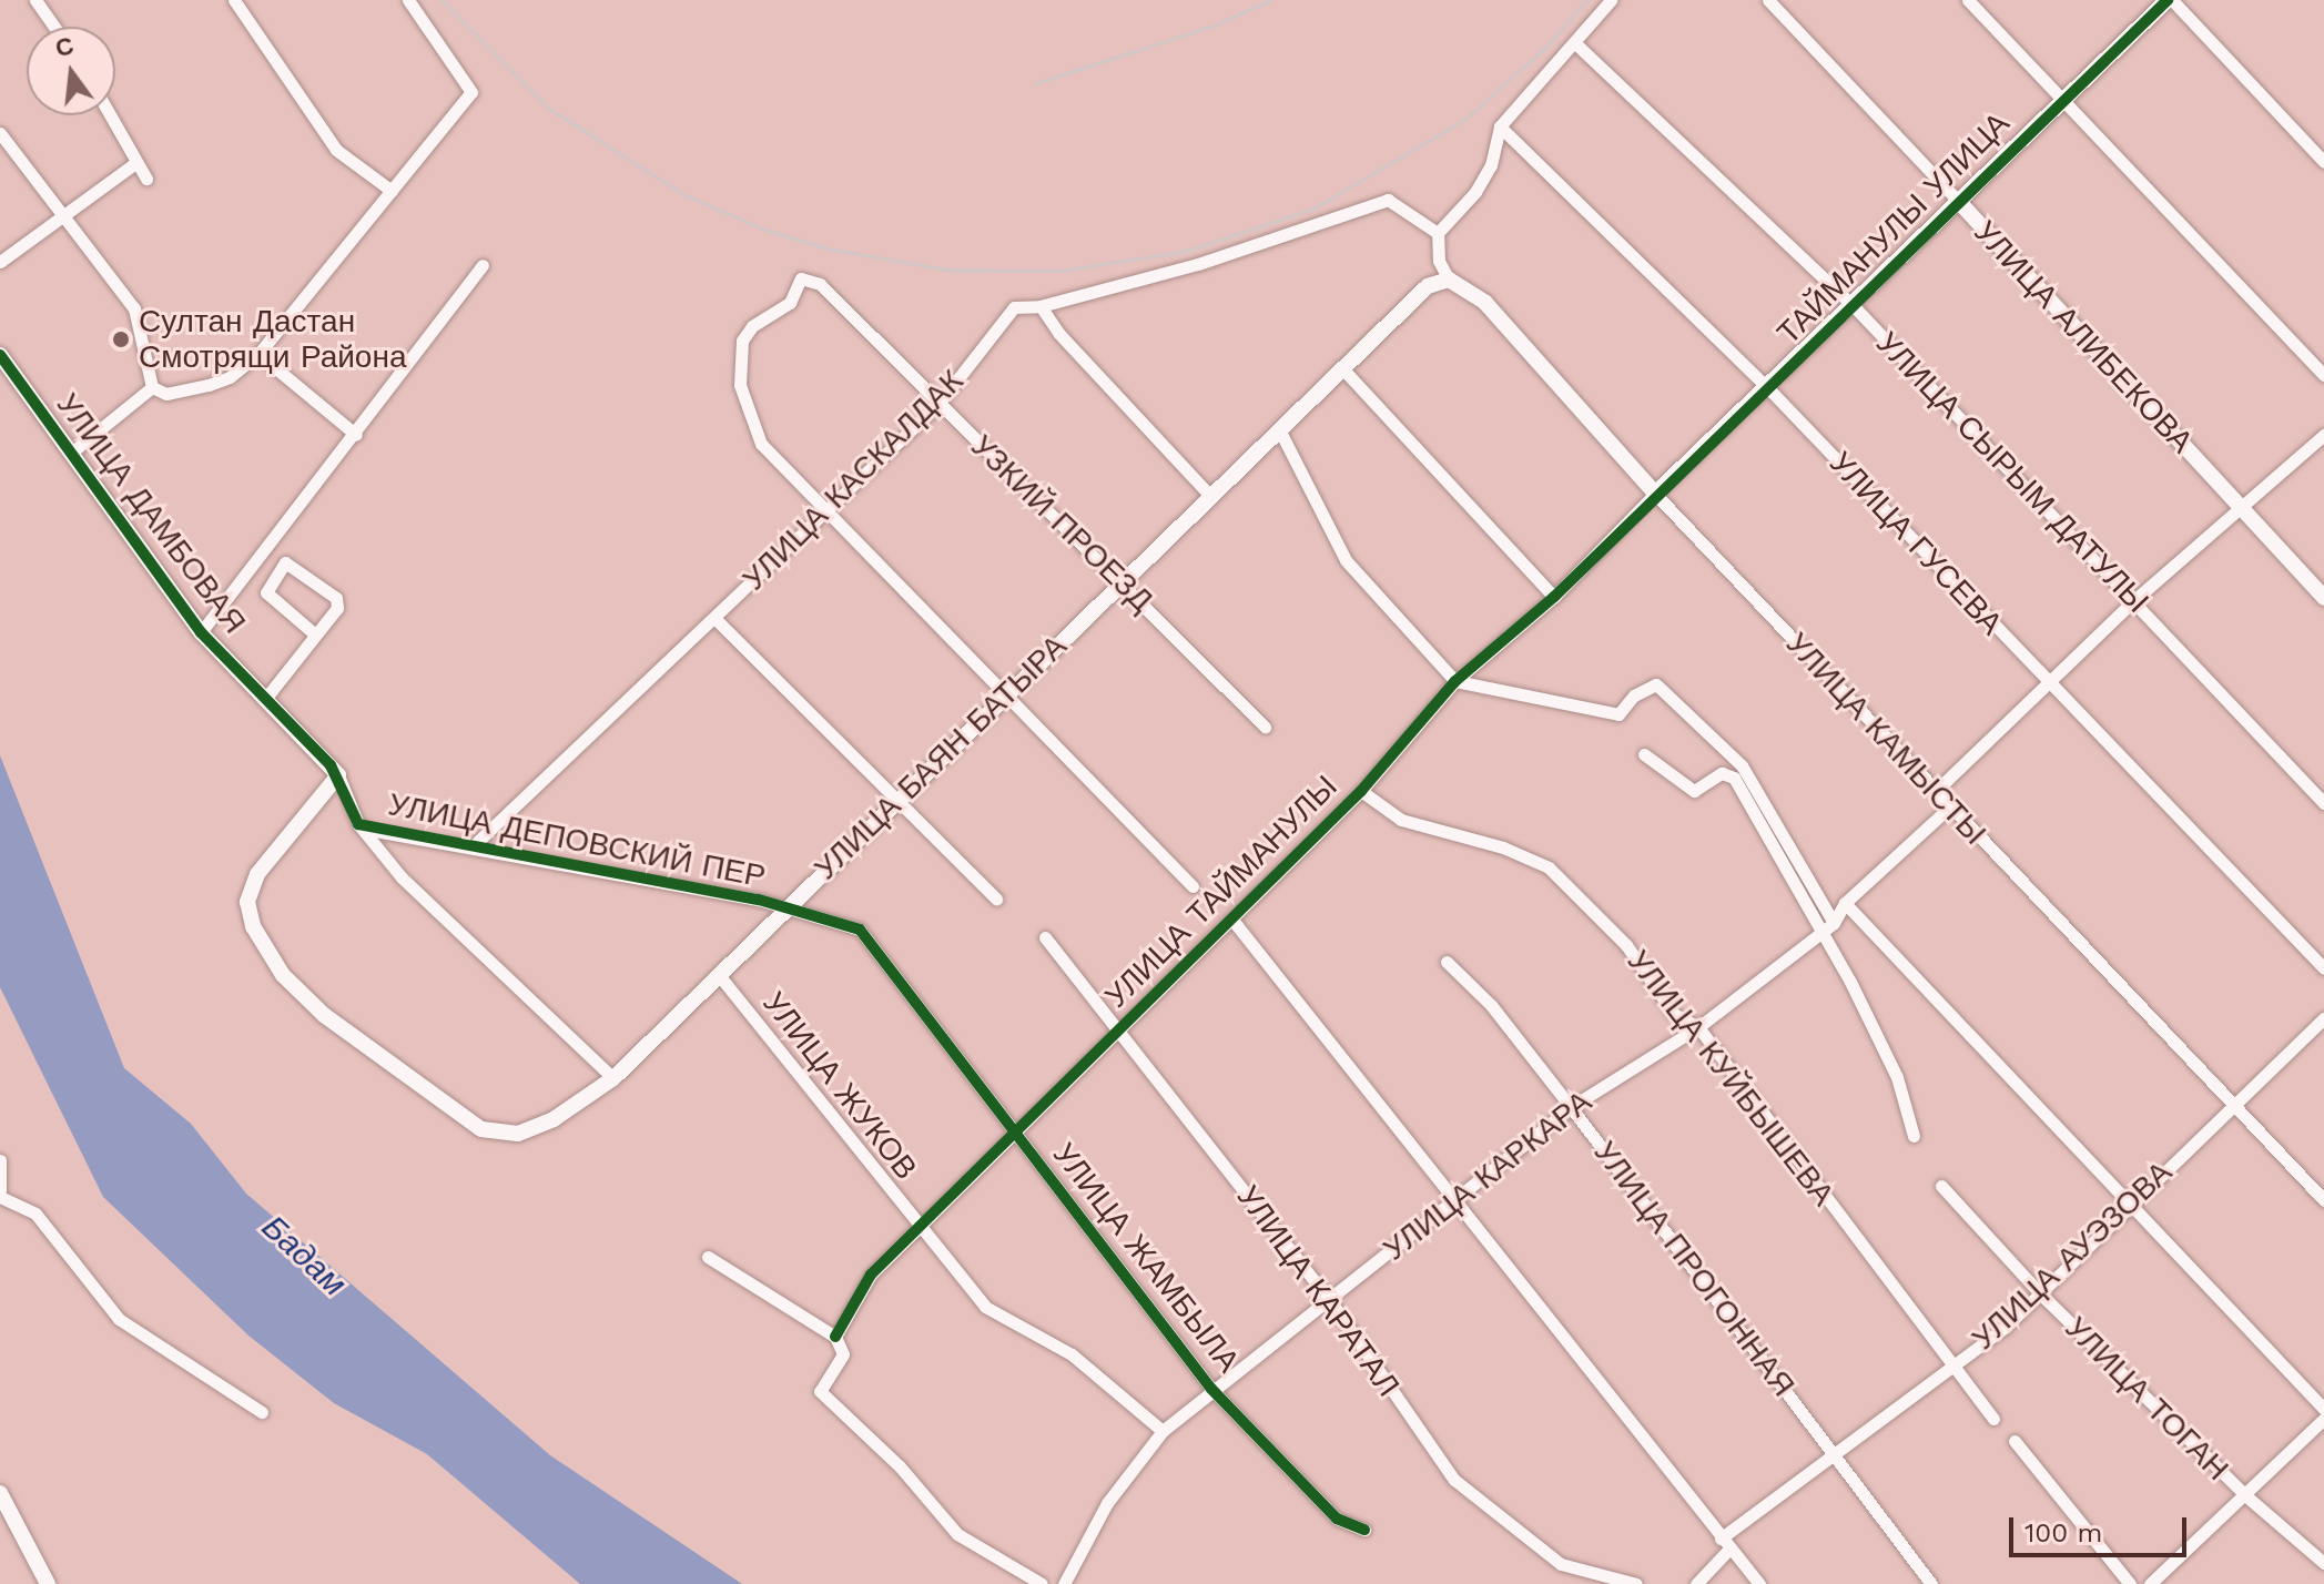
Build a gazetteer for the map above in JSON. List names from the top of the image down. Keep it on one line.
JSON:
{"streets":{"street":["ТАЙМАНУЛЫ УЛИЦА","УЛИЦА АЛИБЕКОВА","УЛИЦА СЫРЫМ ДАТУЛЫ","УЛИЦА КАСКАЛДАК","УЛИЦА ДАМБОВАЯ","УЗКИЙ ПРОЕЗД","УЛИЦА ГУСЕВА","УЛИЦА КАМЫСТЫ","УЛИЦА БАЯН БАТЫРА","УЛИЦА ДЕПОВСКИЙ ПЕР","УЛИЦА ТАЙМАНУЛЫ","УЛИЦА КУЙБЫШЕВА","УЛИЦА ЖУКОВ","УЛИЦА КАРКАРА","УЛИЦА АУЭЗОВА","УЛИЦА ЖАМБЫЛА","УЛИЦА ПРОГОННАЯ","УЛИЦА КАРАТАЛ","УЛИЦА ТОГАН"]},"crossings":[["ТАЙМАНУЛЫ УЛИЦА","УЛИЦА АЛИБЕКОВА"],["ТАЙМАНУЛЫ УЛИЦА","УЛИЦА СЫРЫМ ДАТУЛЫ"],["ТАЙМАНУЛЫ УЛИЦА","УЛИЦА ГУСЕВА"],["ТАЙМАНУЛЫ УЛИЦА","УЛИЦА КАМЫСТЫ"],["ТАЙМАНУЛЫ УЛИЦА","УЛИЦА ТАЙМАНУЛЫ"],["УЛИЦА КАСКАЛДАК","УЗКИЙ ПРОЕЗД"],["УЛИЦА КАСКАЛДАК","УЛИЦА ДЕПОВСКИЙ ПЕР"],["УЛИЦА ДАМБОВАЯ","УЛИЦА БАЯН БАТЫРА"],["УЛИЦА ДАМБОВАЯ","УЛИЦА ДЕПОВСКИЙ ПЕР"],["УЗКИЙ ПРОЕЗД","УЛИЦА БАЯН БАТЫРА"],["УЛИЦА КАМЫСТЫ","УЛИЦА БАЯН БАТЫРА"],["УЛИЦА КАМЫСТЫ","УЛИЦА ТАЙМАНУЛЫ"],["УЛИЦА КАМЫСТЫ","УЛИЦА КАРКАРА"],["УЛИЦА КАМЫСТЫ","УЛИЦА АУЭЗОВА"],["УЛИЦА БАЯН БАТЫРА","УЛИЦА ДЕПОВСКИЙ ПЕР"],["УЛИЦА БАЯН БАТЫРА","УЛИЦА ЖУКОВ"],["УЛИЦА БАЯН БАТЫРА","УЛИЦА ЖАМБЫЛА"],["УЛИЦА ДЕПОВСКИЙ ПЕР","УЛИЦА ЖАМБЫЛА"],["УЛИЦА ТАЙМАНУЛЫ","УЛИЦА КУЙБЫШЕВА"],["УЛИЦА ТАЙМАНУЛЫ","УЛИЦА ЖУКОВ"],["УЛИЦА ТАЙМАНУЛЫ","УЛИЦА ЖАМБЫЛА"],["УЛИЦА ТАЙМАНУЛЫ","УЛИЦА КАРАТАЛ"],["УЛИЦА КУЙБЫШЕВА","УЛИЦА КАРКАРА"],["УЛИЦА КУЙБЫШЕВА","УЛИЦА АУЭЗОВА"],["УЛИЦА ЖУКОВ","УЛИЦА КАРКАРА"],["УЛИЦА КАРКАРА","УЛИЦА ЖАМБЫЛА"],["УЛИЦА КАРКАРА","УЛИЦА ПРОГОННАЯ"],["УЛИЦА КАРКАРА","УЛИЦА КАРАТАЛ"],["УЛИЦА АУЭЗОВА","УЛИЦА ПРОГОННАЯ"],["УЛИЦА АУЭЗОВА","УЛИЦА ТОГАН"]],"water":["Бадам"],"places":["Султан Дастан Смотрящи Района"],"scale_bar":"100 m","north":"top"}
